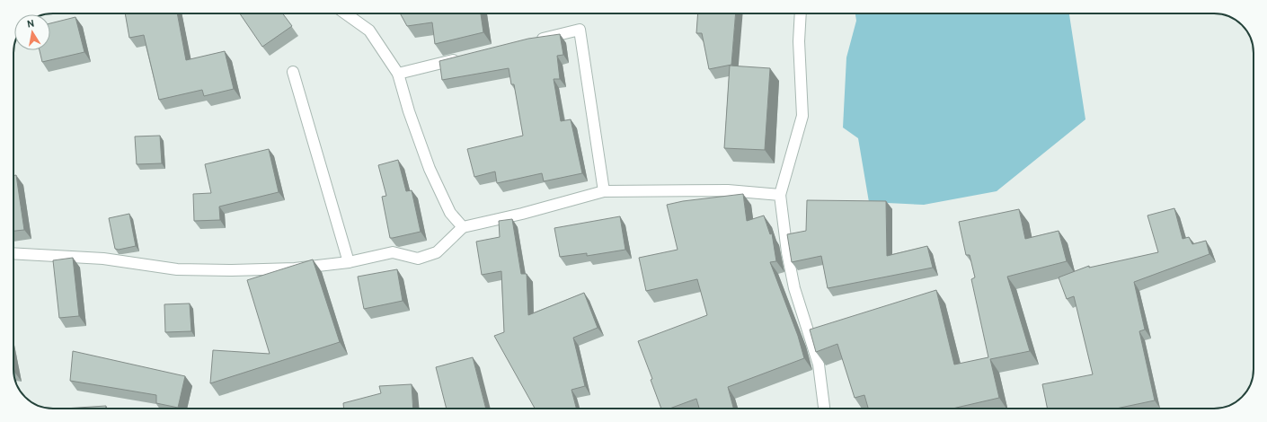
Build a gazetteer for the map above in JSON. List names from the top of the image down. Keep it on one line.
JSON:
{"north":"top"}
